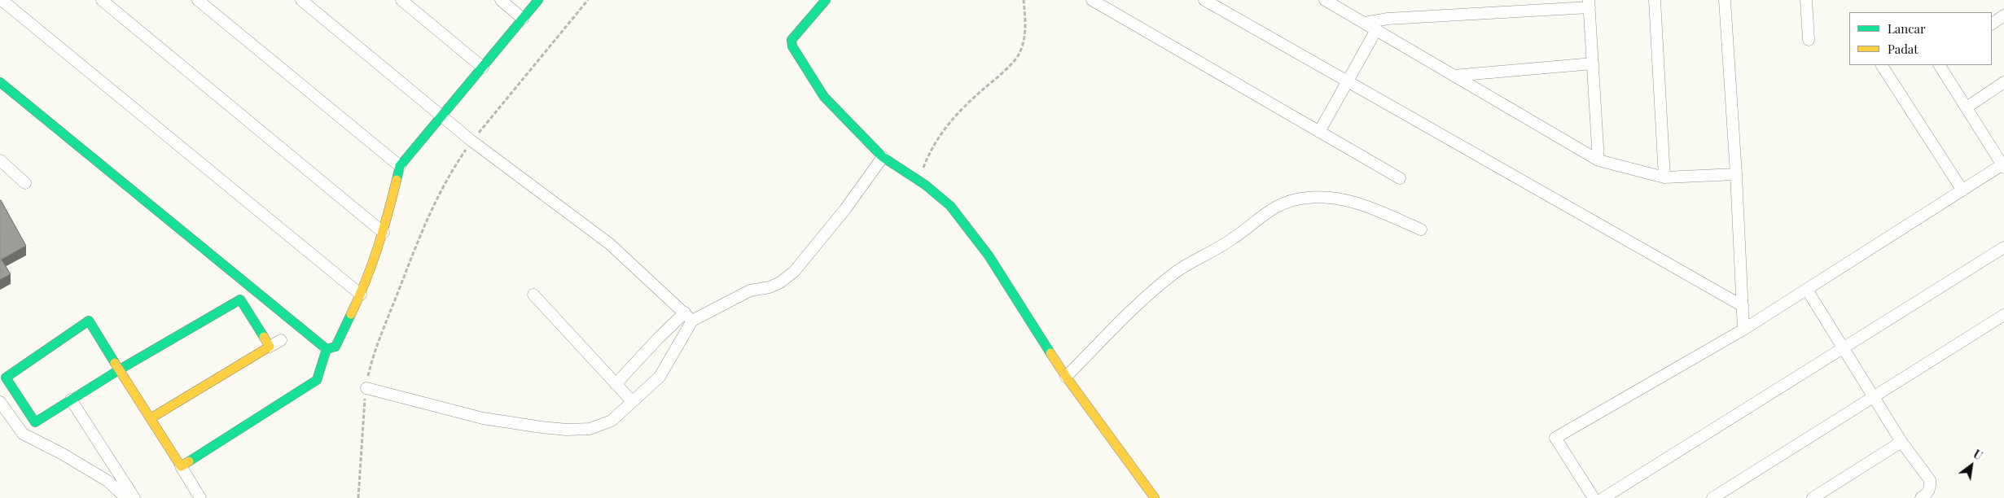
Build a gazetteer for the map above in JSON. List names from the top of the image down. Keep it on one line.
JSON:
{"legend":["Lancar","Padat"],"north":"top right"}
